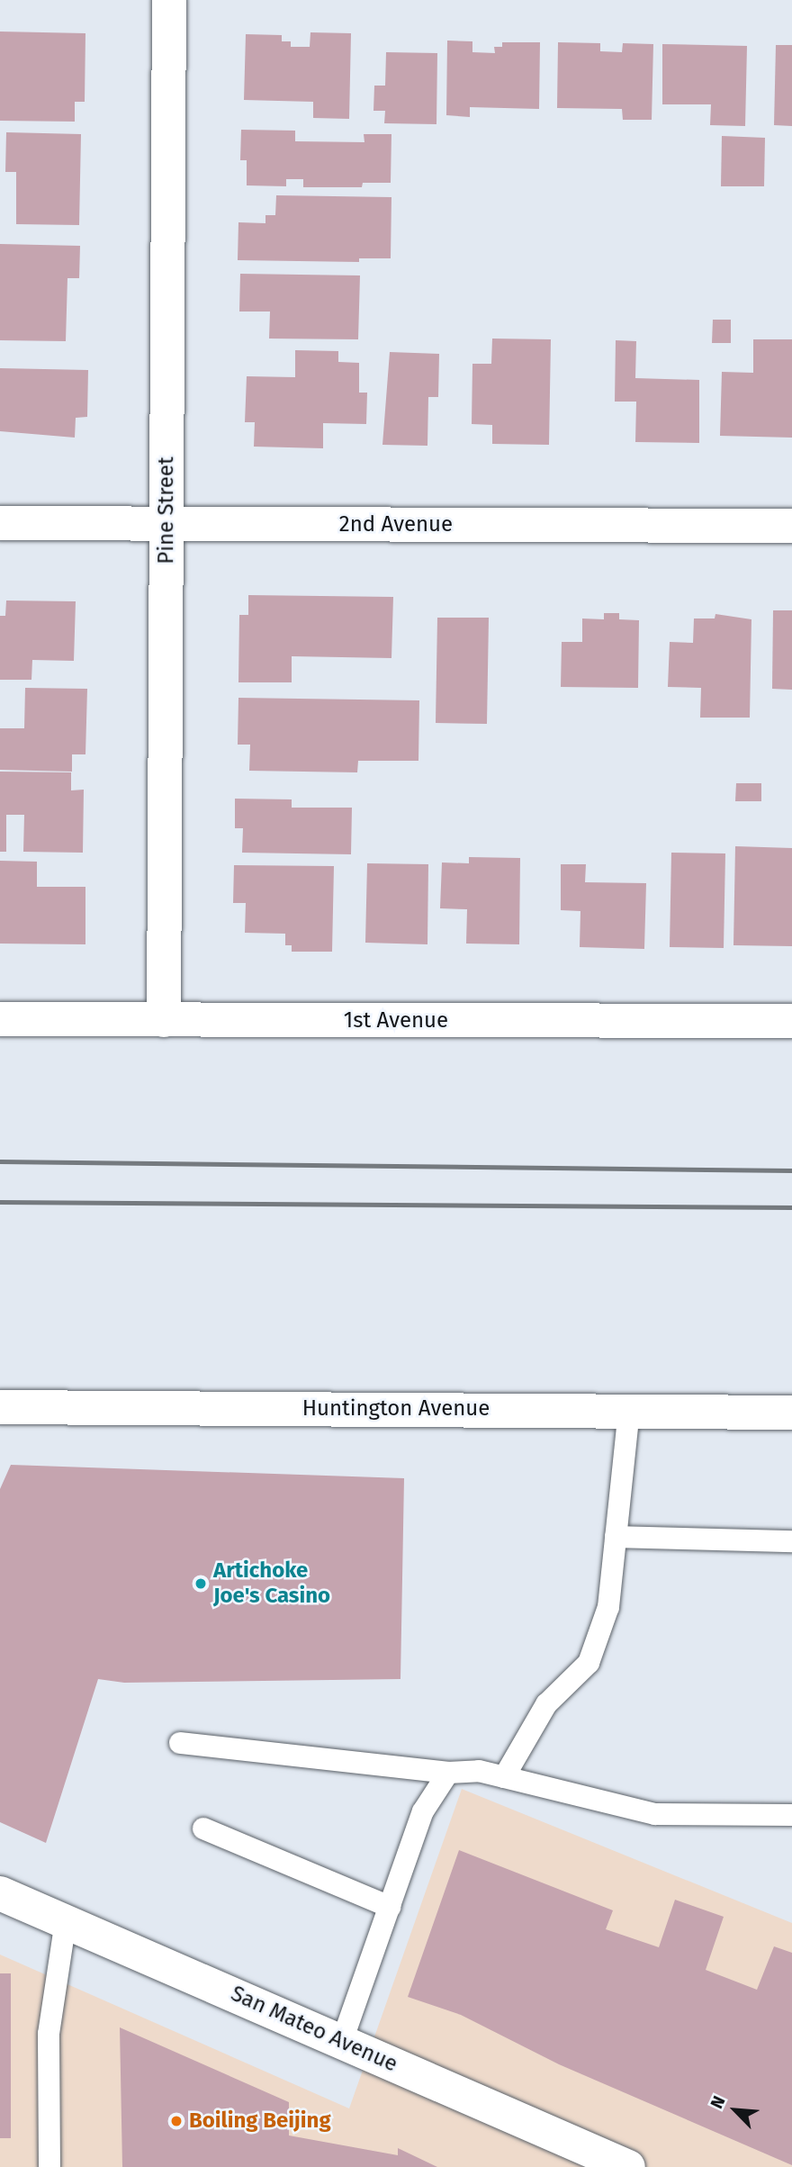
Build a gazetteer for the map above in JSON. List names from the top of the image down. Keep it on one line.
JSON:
{"streets":{"street":["Pine Street","2nd Avenue","1st Avenue","Huntington Avenue","San Mateo Avenue"]},"crossings":[["Pine Street","2nd Avenue"],["Pine Street","1st Avenue"]],"places":["Artichoke Joe's Casino","Boiling Beijing"],"north":"top left"}
